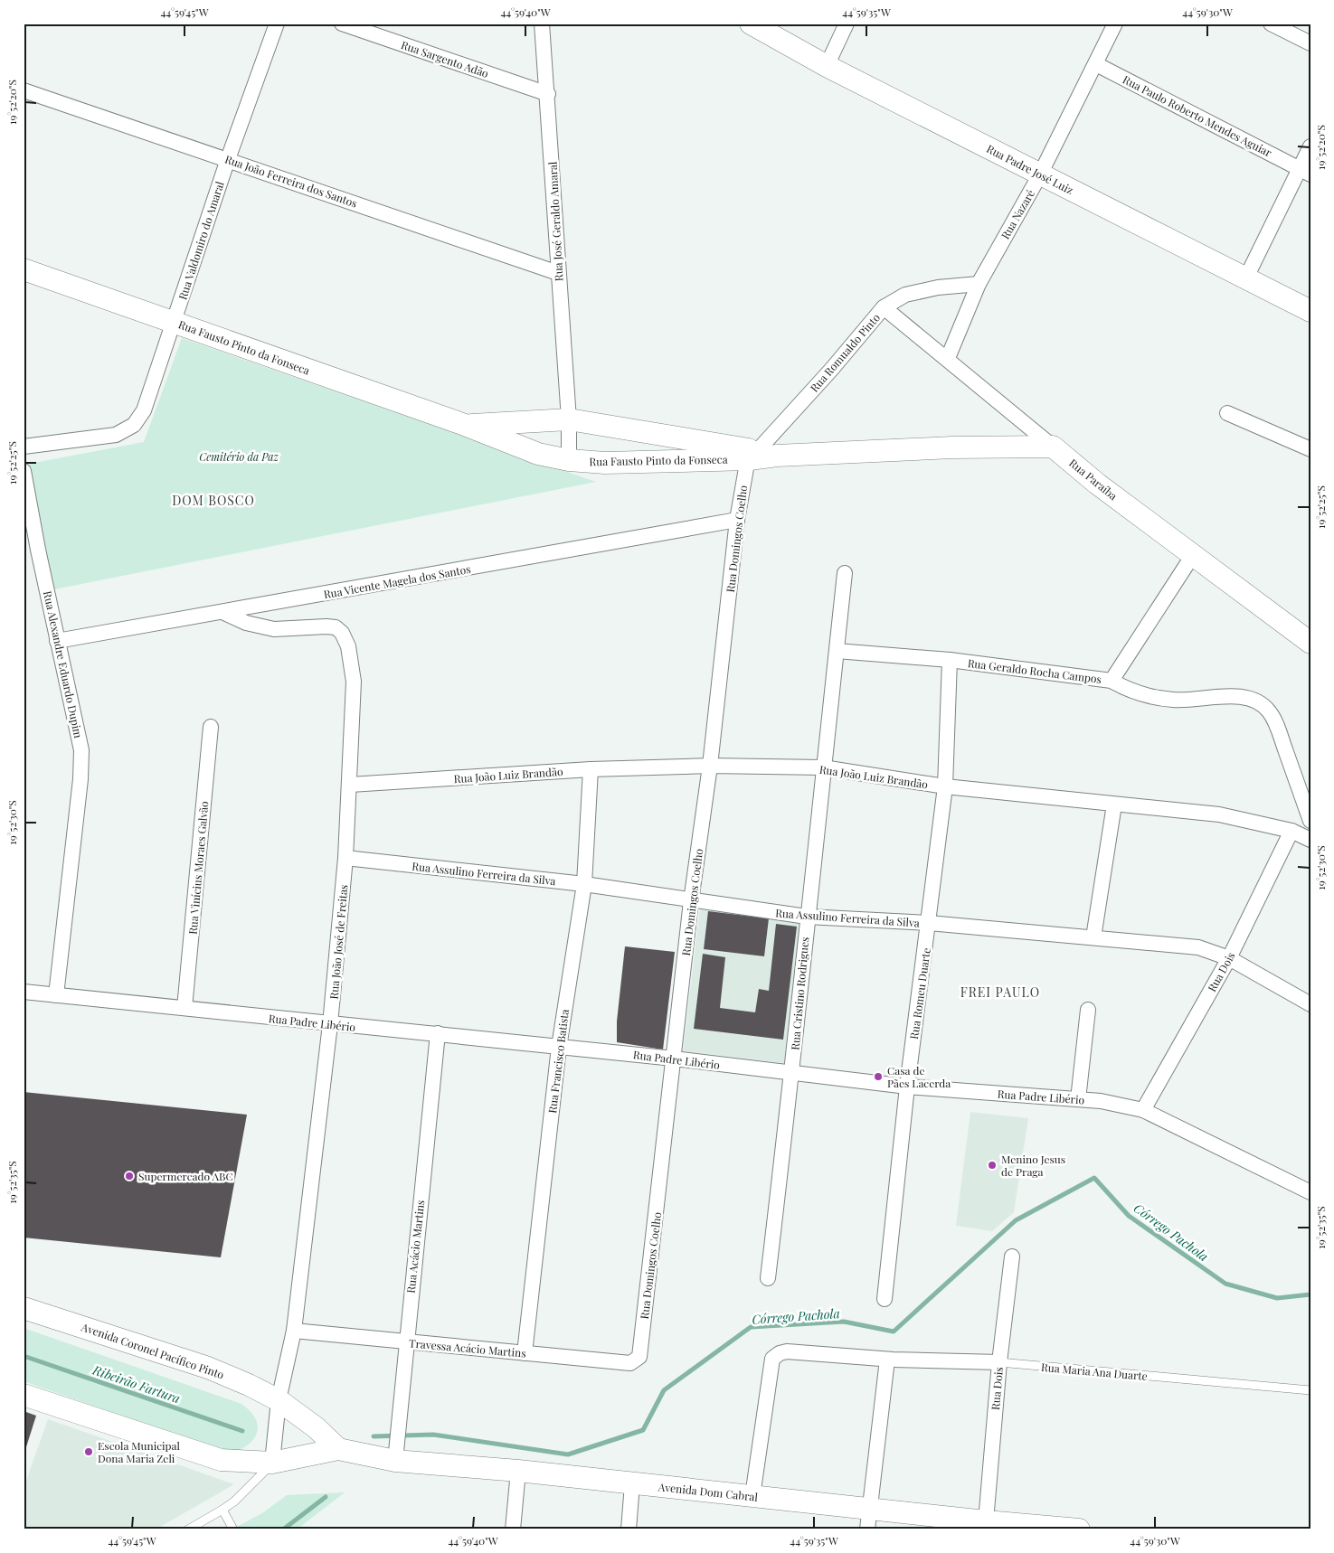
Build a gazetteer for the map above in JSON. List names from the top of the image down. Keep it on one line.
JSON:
{"streets":{"street":["Rua Sargento Adão","Rua Paulo Roberto Mendes Aguiar","Rua Padre José Luiz","Rua João Ferreira dos Santos","Rua Nazaré","Rua José Geraldo Amaral","Rua Valdomiro do Amaral","Rua Fausto Pinto da Fonseca","Rua Romualdo Pinto","Rua Paraíba","Rua Domingos Coelho","Rua Vicente Magela dos Santos","Rua Alexandre Eduardo Dupim","Rua Geraldo Rocha Campos","Rua João Luiz Brandão","Rua Vinícius Moraes Galvão","Rua Assulino Ferreira da Silva","Rua João José de Freitas","Rua Dois","Rua Cristino Rodrigues","Rua Romeu Duarte","Rua Padre Libério","Rua Francisco Batista","Rua Acácio Martins","Travessa Acácio Martins","Avenida Coronel Pacífico Pinto","Rua Maria Ana Duarte","Avenida Dom Cabral"]},"crossings":[["Rua Sargento Adão","Rua José Geraldo Amaral"],["Rua Paulo Roberto Mendes Aguiar","Rua Nazaré"],["Rua Padre José Luiz","Rua Nazaré"],["Rua João Ferreira dos Santos","Rua José Geraldo Amaral"],["Rua João Ferreira dos Santos","Rua Valdomiro do Amaral"],["Rua Nazaré","Rua Romualdo Pinto"],["Rua Nazaré","Rua Paraíba"],["Rua José Geraldo Amaral","Rua Fausto Pinto da Fonseca"],["Rua Valdomiro do Amaral","Rua Fausto Pinto da Fonseca"],["Rua Fausto Pinto da Fonseca","Rua Romualdo Pinto"],["Rua Fausto Pinto da Fonseca","Rua Paraíba"],["Rua Fausto Pinto da Fonseca","Rua Domingos Coelho"],["Rua Romualdo Pinto","Rua Paraíba"],["Rua Romualdo Pinto","Rua Domingos Coelho"],["Rua Domingos Coelho","Rua Vicente Magela dos Santos"],["Rua Domingos Coelho","Rua João Luiz Brandão"],["Rua Domingos Coelho","Rua Assulino Ferreira da Silva"],["Rua Domingos Coelho","Rua Padre Libério"],["Rua Domingos Coelho","Travessa Acácio Martins"],["Rua Vicente Magela dos Santos","Rua Alexandre Eduardo Dupim"],["Rua Vicente Magela dos Santos","Rua João José de Freitas"],["Rua Alexandre Eduardo Dupim","Rua Padre Libério"],["Rua Geraldo Rocha Campos","Rua Cristino Rodrigues"],["Rua Geraldo Rocha Campos","Rua Romeu Duarte"],["Rua João Luiz Brandão","Rua João José de Freitas"],["Rua João Luiz Brandão","Rua Dois"],["Rua João Luiz Brandão","Rua Cristino Rodrigues"],["Rua João Luiz Brandão","Rua Romeu Duarte"],["Rua João Luiz Brandão","Rua Francisco Batista"],["Rua Vinícius Moraes Galvão","Rua Padre Libério"],["Rua Assulino Ferreira da Silva","Rua João José de Freitas"],["Rua Assulino Ferreira da Silva","Rua Dois"],["Rua Assulino Ferreira da Silva","Rua Cristino Rodrigues"],["Rua Assulino Ferreira da Silva","Rua Romeu Duarte"],["Rua Assulino Ferreira da Silva","Rua Francisco Batista"],["Rua João José de Freitas","Rua Padre Libério"],["Rua João José de Freitas","Travessa Acácio Martins"],["Rua João José de Freitas","Avenida Coronel Pacífico Pinto"],["Rua Dois","Rua Padre Libério"],["Rua Dois","Rua Maria Ana Duarte"],["Rua Dois","Avenida Dom Cabral"],["Rua Cristino Rodrigues","Rua Padre Libério"],["Rua Romeu Duarte","Rua Padre Libério"],["Rua Padre Libério","Rua Francisco Batista"],["Rua Padre Libério","Rua Acácio Martins"],["Rua Francisco Batista","Travessa Acácio Martins"],["Rua Acácio Martins","Travessa Acácio Martins"],["Rua Acácio Martins","Avenida Dom Cabral"],["Avenida Coronel Pacífico Pinto","Avenida Dom Cabral"],["Rua Maria Ana Duarte","Avenida Dom Cabral"]],"districts":["DOM BOSCO","FREI PAULO"],"water":["Córrego Pachola","Ribeirão Fartura"],"parks":["Cemitério da Paz"],"places":["Casa de Pães Lacerda","Menino Jesus de Praga","Supermercado ABC","Escola Municipal Dona Maria Zeli"],"coordinates":["44°59'45\"W","44°59'40\"W","44°59'35\"W","44°59'30\"W","19°52'20\"S","19°52'25\"S","19°52'30\"S","19°52'35\"S"]}
